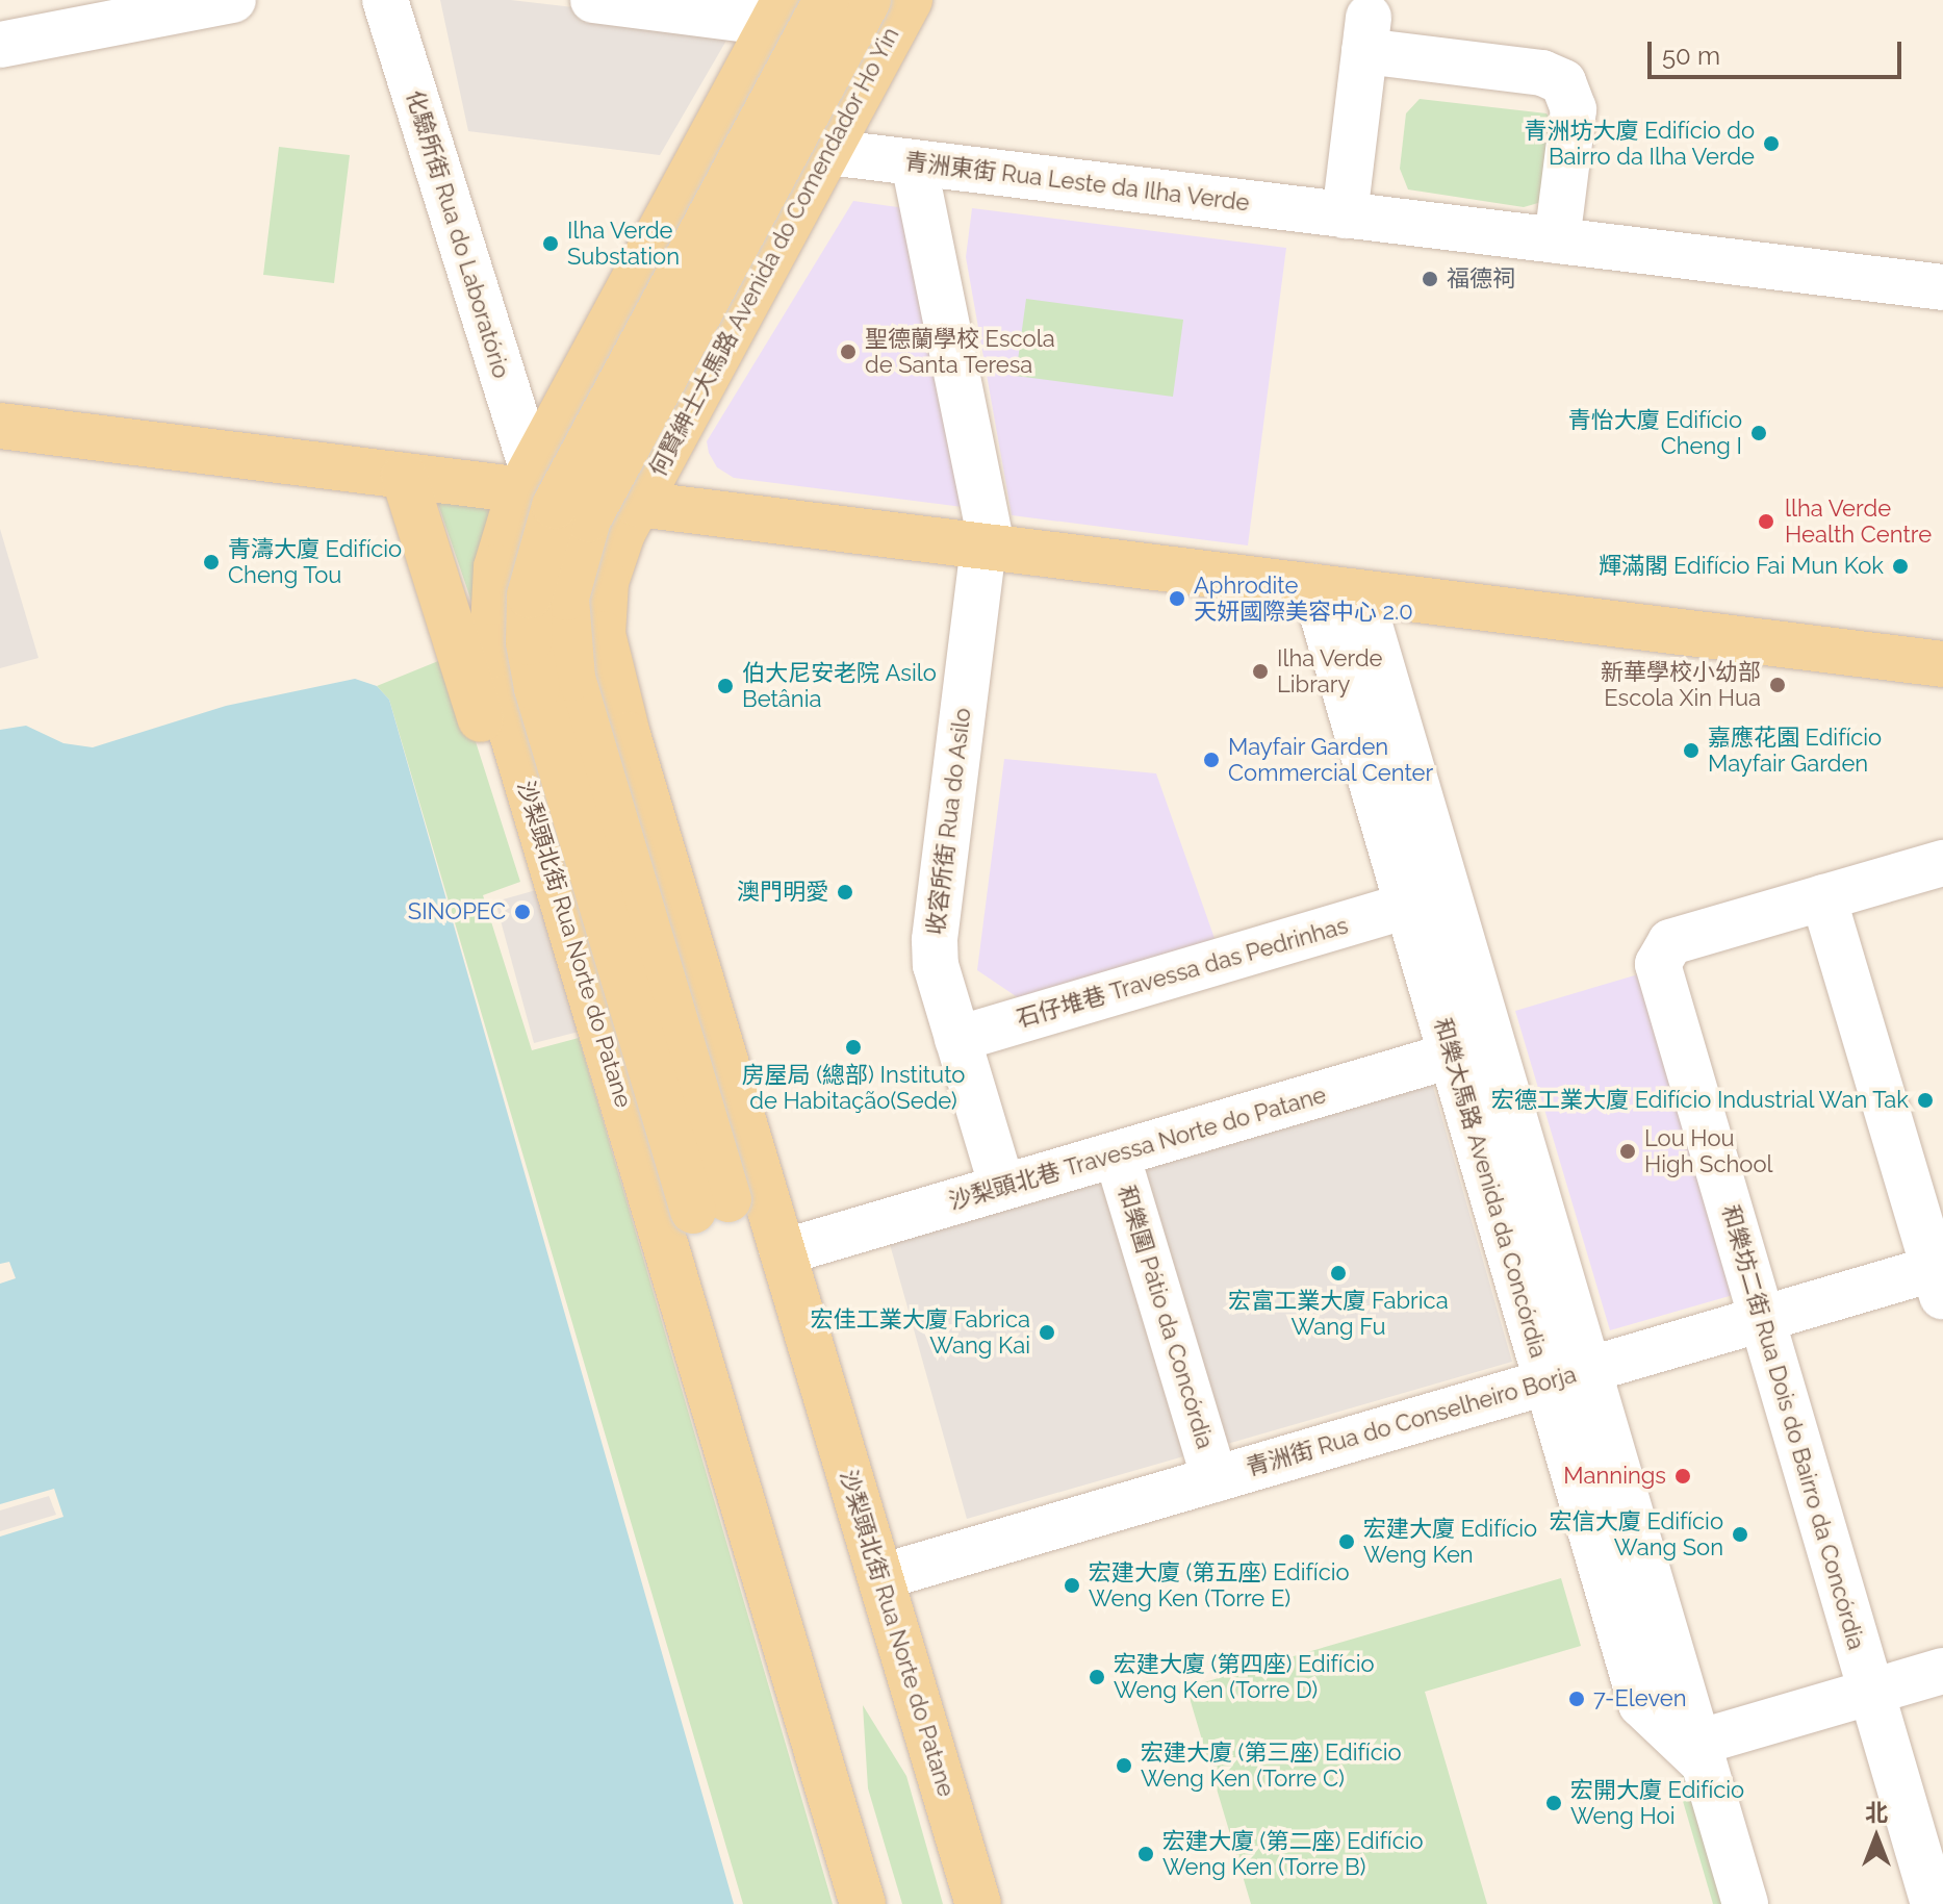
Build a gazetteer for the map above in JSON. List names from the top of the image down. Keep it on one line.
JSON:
{"streets":{"main road":["何賢紳士大馬路 Avenida do Comendador Ho Yin","沙梨頭北街 Rua Norte do Patane"],"street":["青洲東街 Rua Leste da Ilha Verde","化驗所街 Rua do Laboratório","收容所街 Rua do Asilo","石仔堆巷 Travessa das Pedrinhas","沙梨頭北巷 Travessa Norte do Patane","和樂大馬路 Avenida da Concórdia","和樂圍 Pátio da Concórdia","青洲街 Rua do Conselheiro Borja","和樂坊二街 Rua Dois do Bairro da Concórdia"]},"crossings":[["青洲東街 Rua Leste da Ilha Verde","何賢紳士大馬路 Avenida do Comendador Ho Yin"],["青洲東街 Rua Leste da Ilha Verde","收容所街 Rua do Asilo"],["化驗所街 Rua do Laboratório","沙梨頭北街 Rua Norte do Patane"],["何賢紳士大馬路 Avenida do Comendador Ho Yin","沙梨頭北街 Rua Norte do Patane"],["收容所街 Rua do Asilo","石仔堆巷 Travessa das Pedrinhas"],["收容所街 Rua do Asilo","沙梨頭北巷 Travessa Norte do Patane"],["沙梨頭北街 Rua Norte do Patane","沙梨頭北巷 Travessa Norte do Patane"],["沙梨頭北街 Rua Norte do Patane","青洲街 Rua do Conselheiro Borja"],["石仔堆巷 Travessa das Pedrinhas","和樂大馬路 Avenida da Concórdia"],["沙梨頭北巷 Travessa Norte do Patane","和樂大馬路 Avenida da Concórdia"],["沙梨頭北巷 Travessa Norte do Patane","和樂圍 Pátio da Concórdia"],["和樂大馬路 Avenida da Concórdia","青洲街 Rua do Conselheiro Borja"],["和樂圍 Pátio da Concórdia","青洲街 Rua do Conselheiro Borja"],["青洲街 Rua do Conselheiro Borja","和樂坊二街 Rua Dois do Bairro da Concórdia"]],"places":["青洲坊大廈 Edifício do Bairro da Ilha Verde","Ilha Verde Substation","福德祠","聖德蘭學校 Escola de Santa Teresa","青怡大廈 Edifício Cheng I","llha Verde Health Centre","青濤大廈 Edifício Cheng Tou","輝滿閣 Edifício Fai Mun Kok","Aphrodite 天妍國際美容中心 2.0","Ilha Verde Library","新華學校小幼部 Escola Xin Hua","伯大尼安老院 Asilo Betânia","嘉應花園 Edifício Mayfair Garden","Mayfair Garden Commercial Center","澳門明愛","SINOPEC","房屋局 (總部) Instituto de Habitação(Sede)","宏德工業大廈 Edifício Industrial Wan Tak","Lou Hou High School","宏富工業大廈 Fabrica Wang Fu","宏佳工業大廈 Fabrica Wang Kai","Mannings","宏信大廈 Edifício Wang Son","宏建大廈 Edifício Weng Ken","宏建大廈 (第五座) Edifício Weng Ken (Torre E)","宏建大廈 (第四座) Edifício Weng Ken (Torre D)","7-Eleven","宏建大廈 (第三座) Edifício Weng Ken (Torre C)","宏開大廈 Edifício Weng Hoi","宏建大廈 (第二座) Edifício Weng Ken (Torre B)"],"scale_bar":"50 m","north":"top"}
